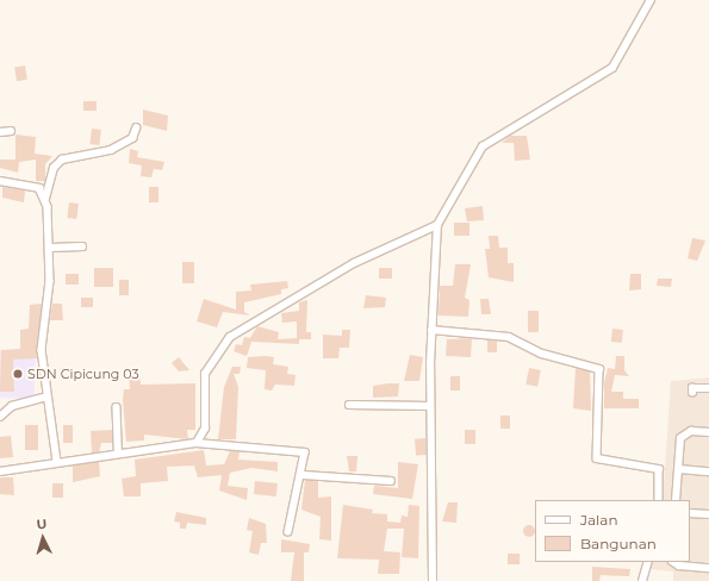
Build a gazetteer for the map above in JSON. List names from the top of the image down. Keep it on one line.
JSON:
{"places":["SDN Cipicung 03"],"legend":["Jalan","Bangunan"],"north":"top"}
